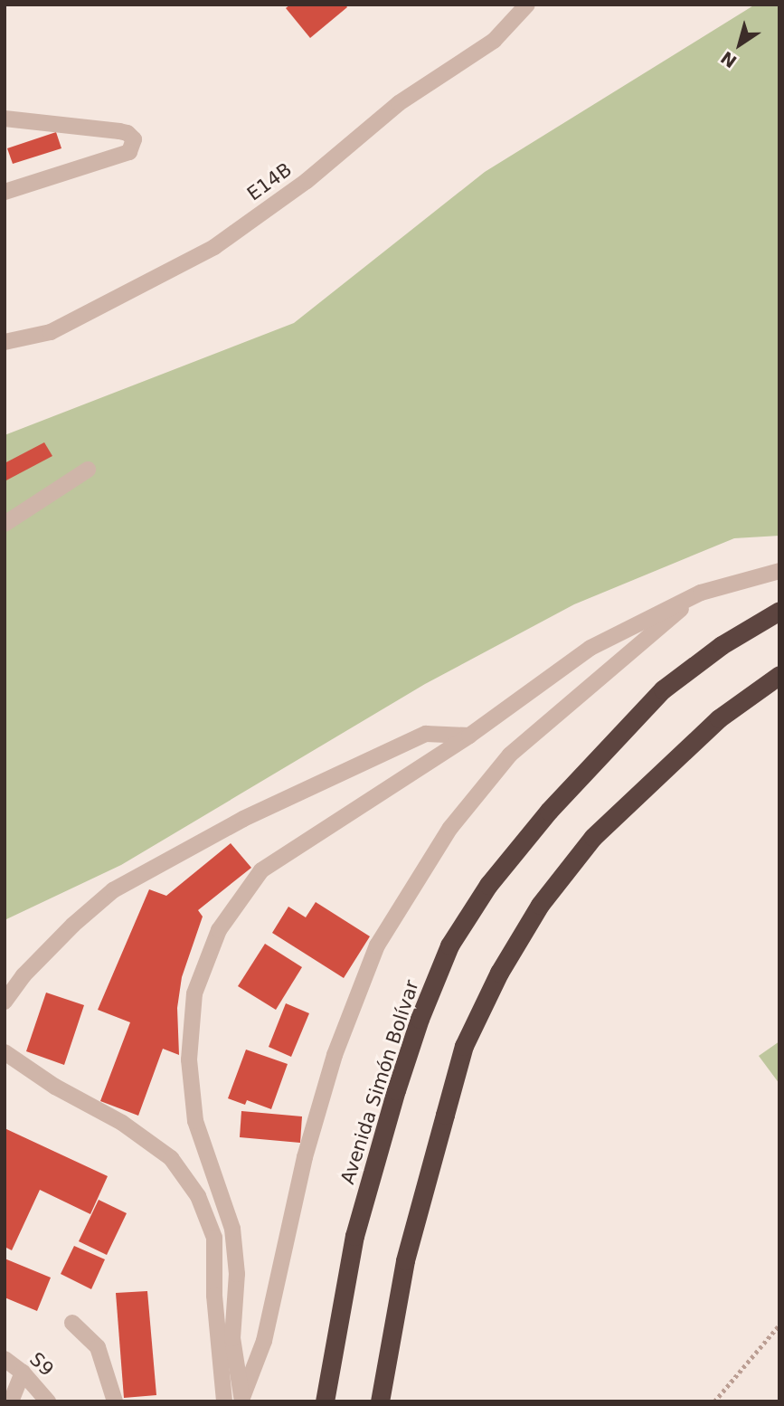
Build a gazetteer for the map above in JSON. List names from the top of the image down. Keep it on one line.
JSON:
{"streets":{"highway":["Avenida Simón Bolívar"],"street":["E14B","S9"]},"north":"bottom left"}
